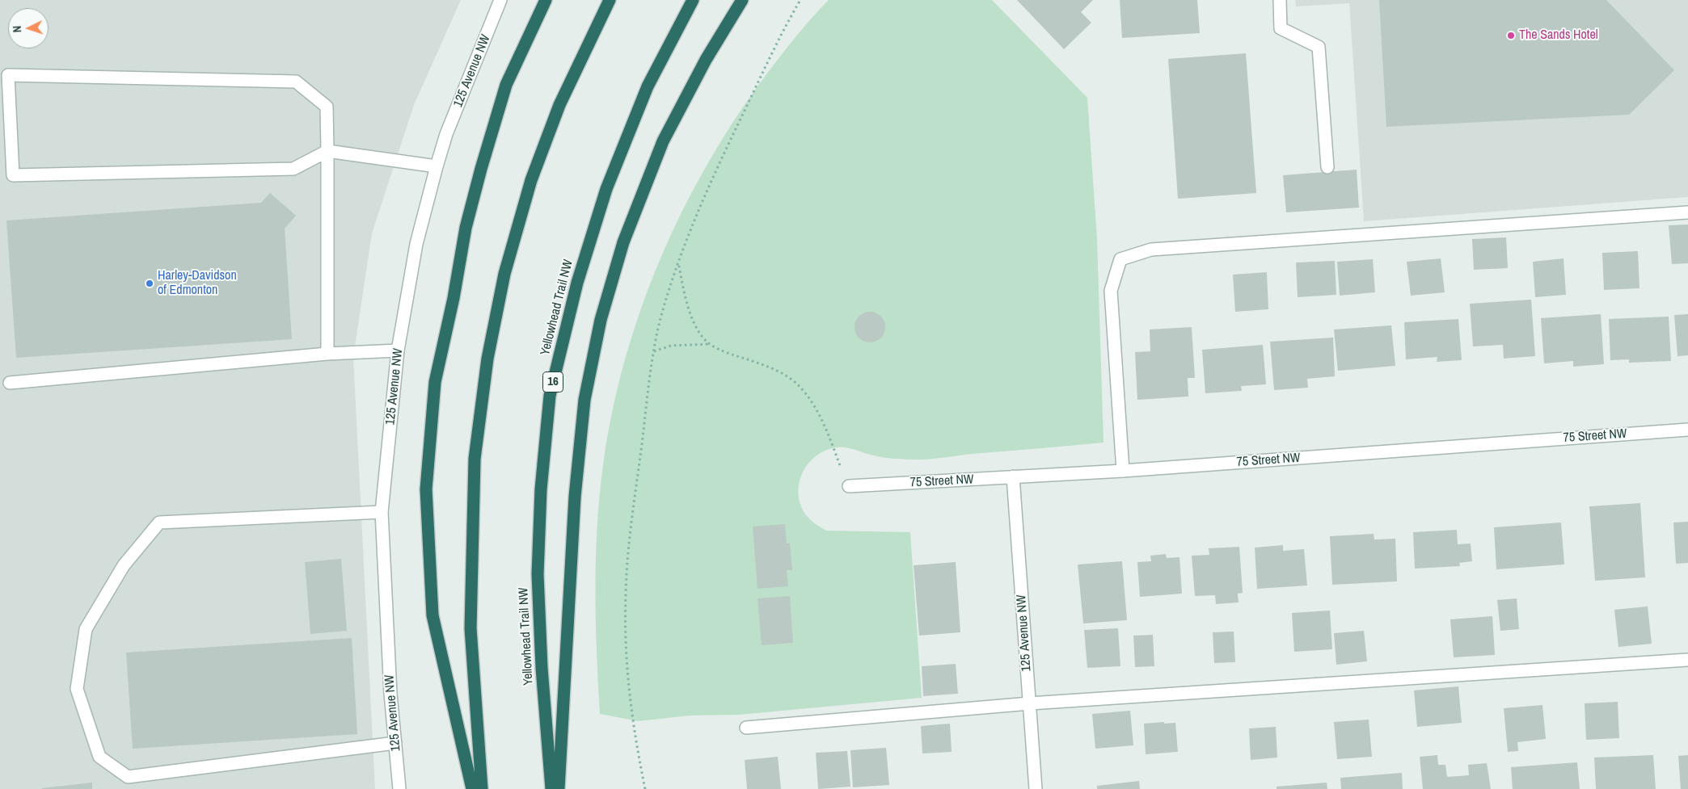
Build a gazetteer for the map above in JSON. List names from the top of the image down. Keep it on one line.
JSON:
{"streets":{"highway":["Yellowhead Trail NW","16"],"street":["125 Avenue NW","75 Street NW"]},"crossings":[["125 Avenue NW","75 Street NW"]],"places":["The Sands Hotel","Harley-Davidson of Edmonton"],"north":"left"}
